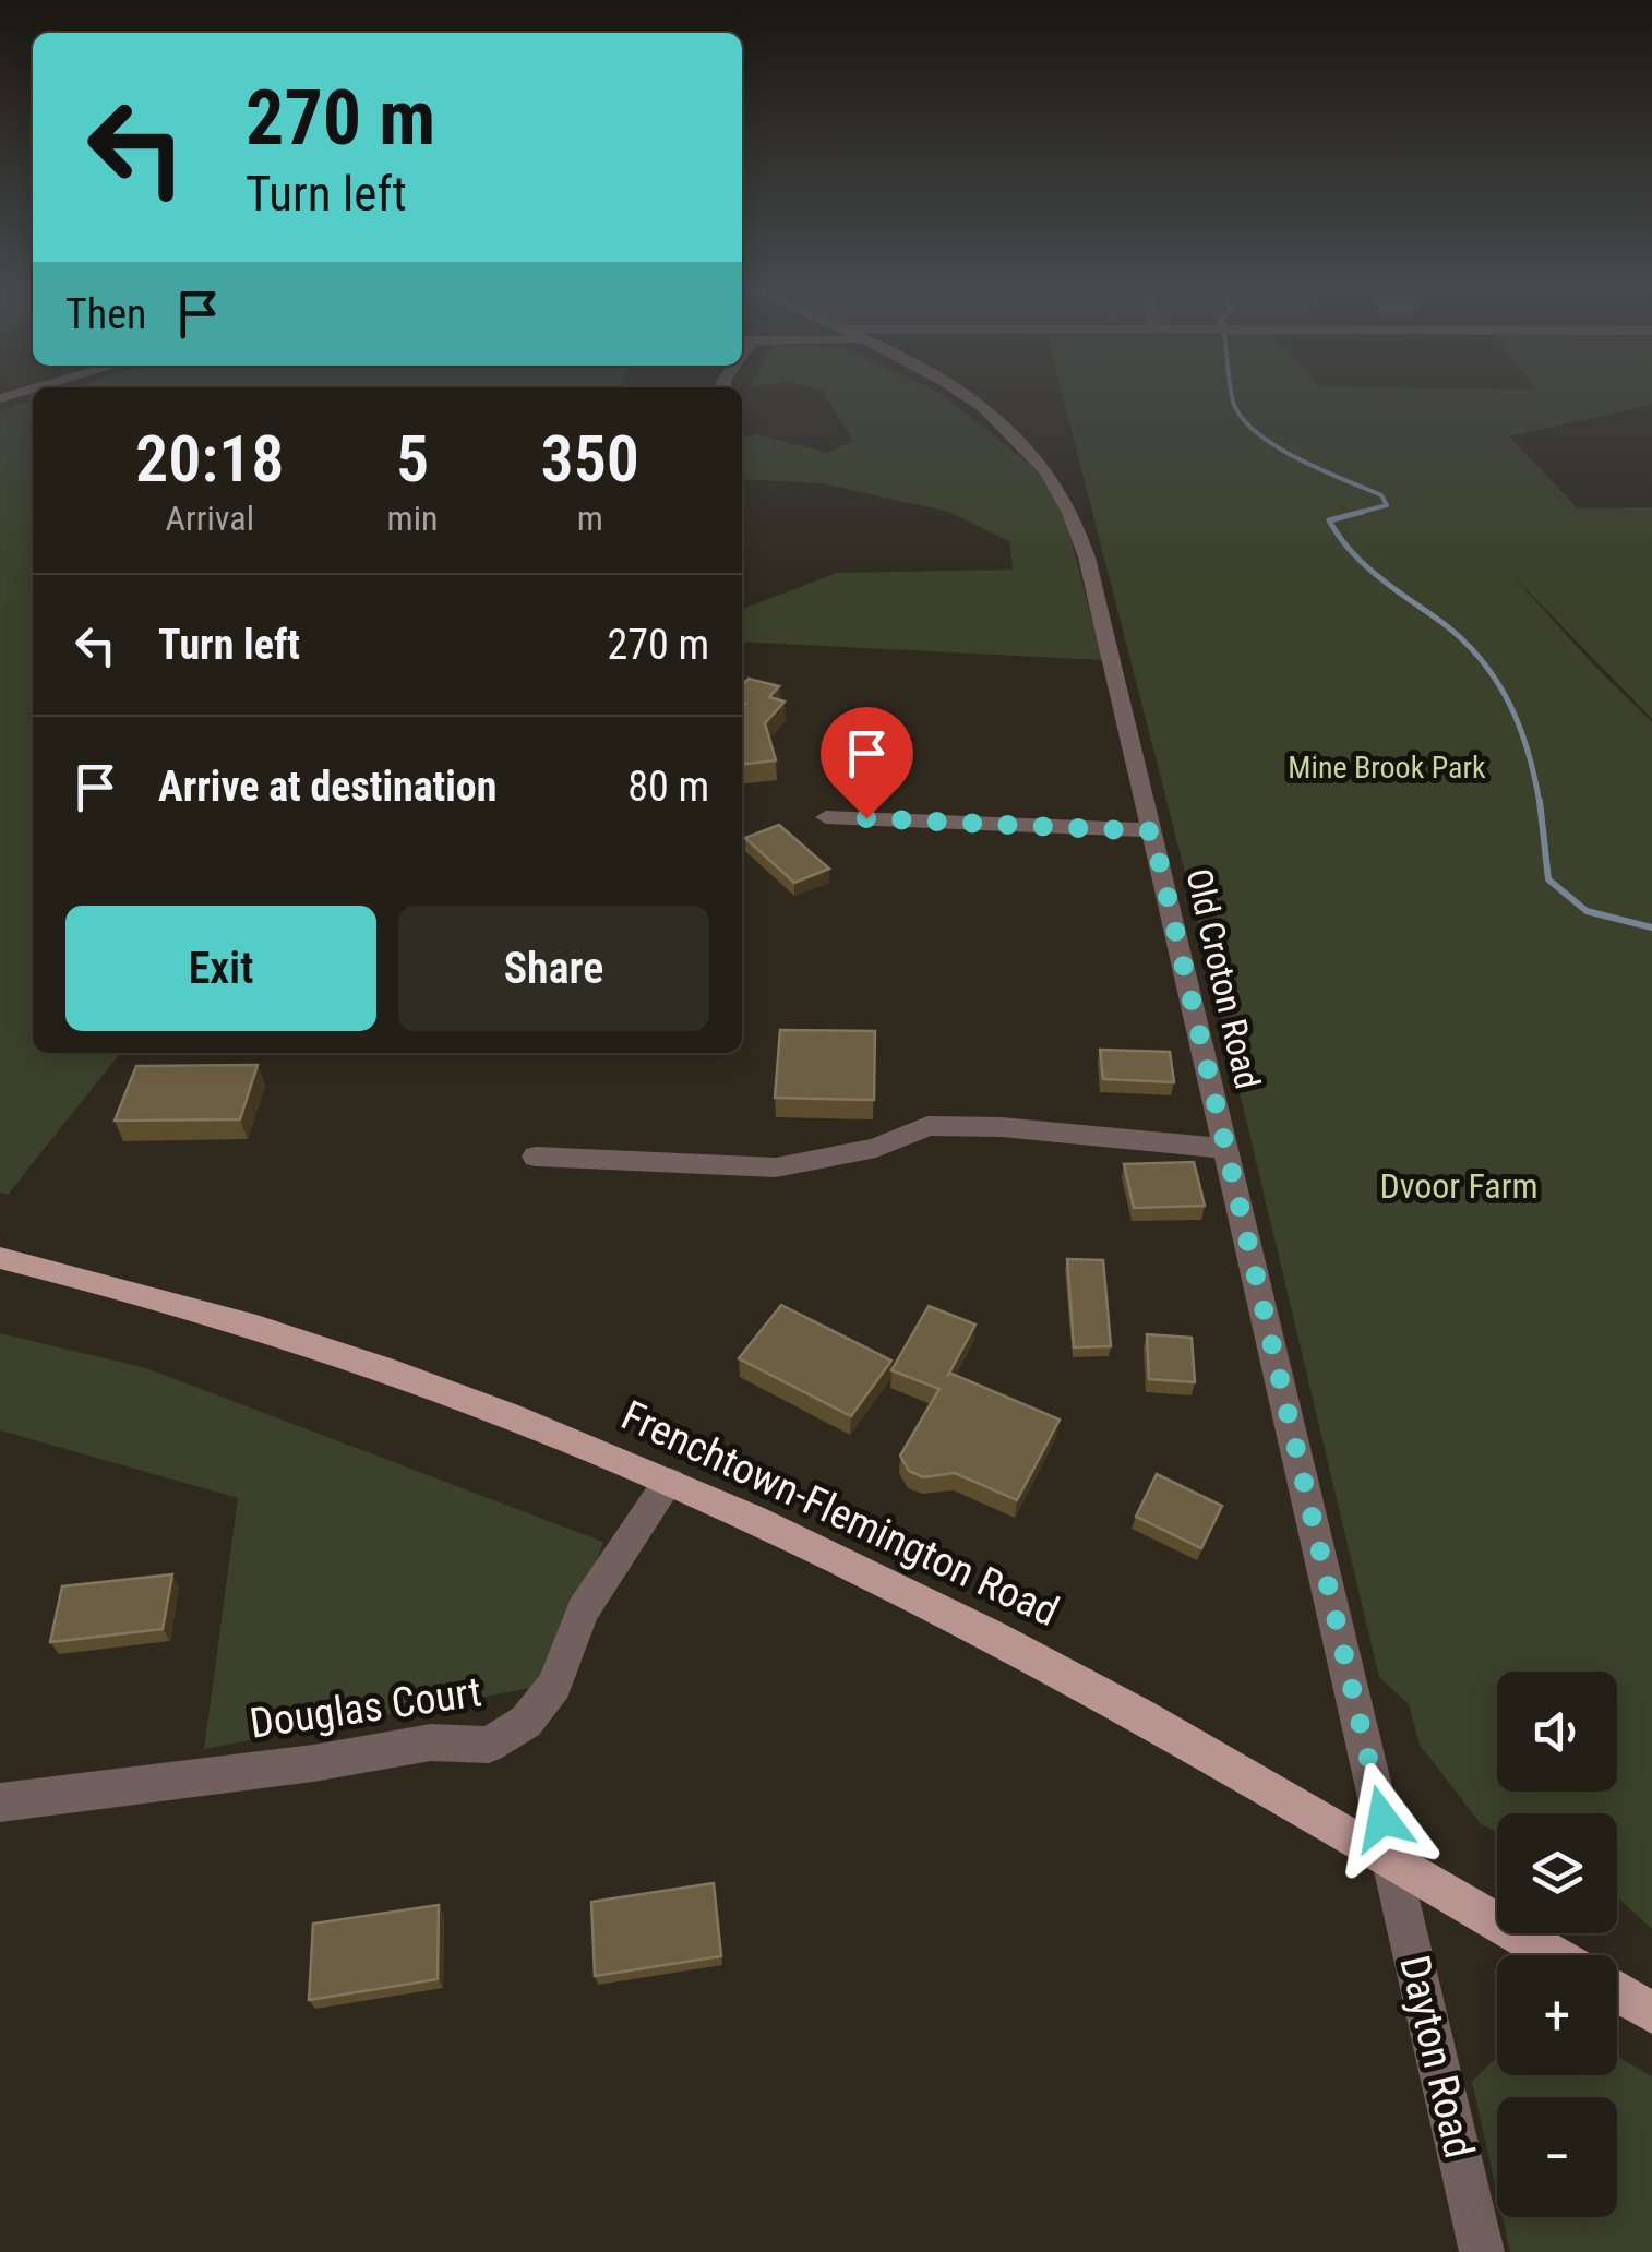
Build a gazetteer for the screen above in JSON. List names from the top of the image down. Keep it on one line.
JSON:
{"streets":{"main road":["Frenchtown-Flemington Road"],"street":["Old Croton Road","Douglas Court","Dayton Road"]},"crossings":[["Old Croton Road","Frenchtown-Flemington Road"],["Old Croton Road","Dayton Road"],["Frenchtown-Flemington Road","Douglas Court"],["Frenchtown-Flemington Road","Dayton Road"]],"parks":["Mine Brook Park","Dvoor Farm"],"page":{"turn":["270 m","Turn left"],"then":"Then","eta":["20:18","Arrival","5","min","350","m"],"list":[{"name":"Turn left","value":"270 m"},{"name":"Arrive at destination","value":"80 m"}],"buttons":["Exit","Share"],"map_buttons":["+","−"]}}
